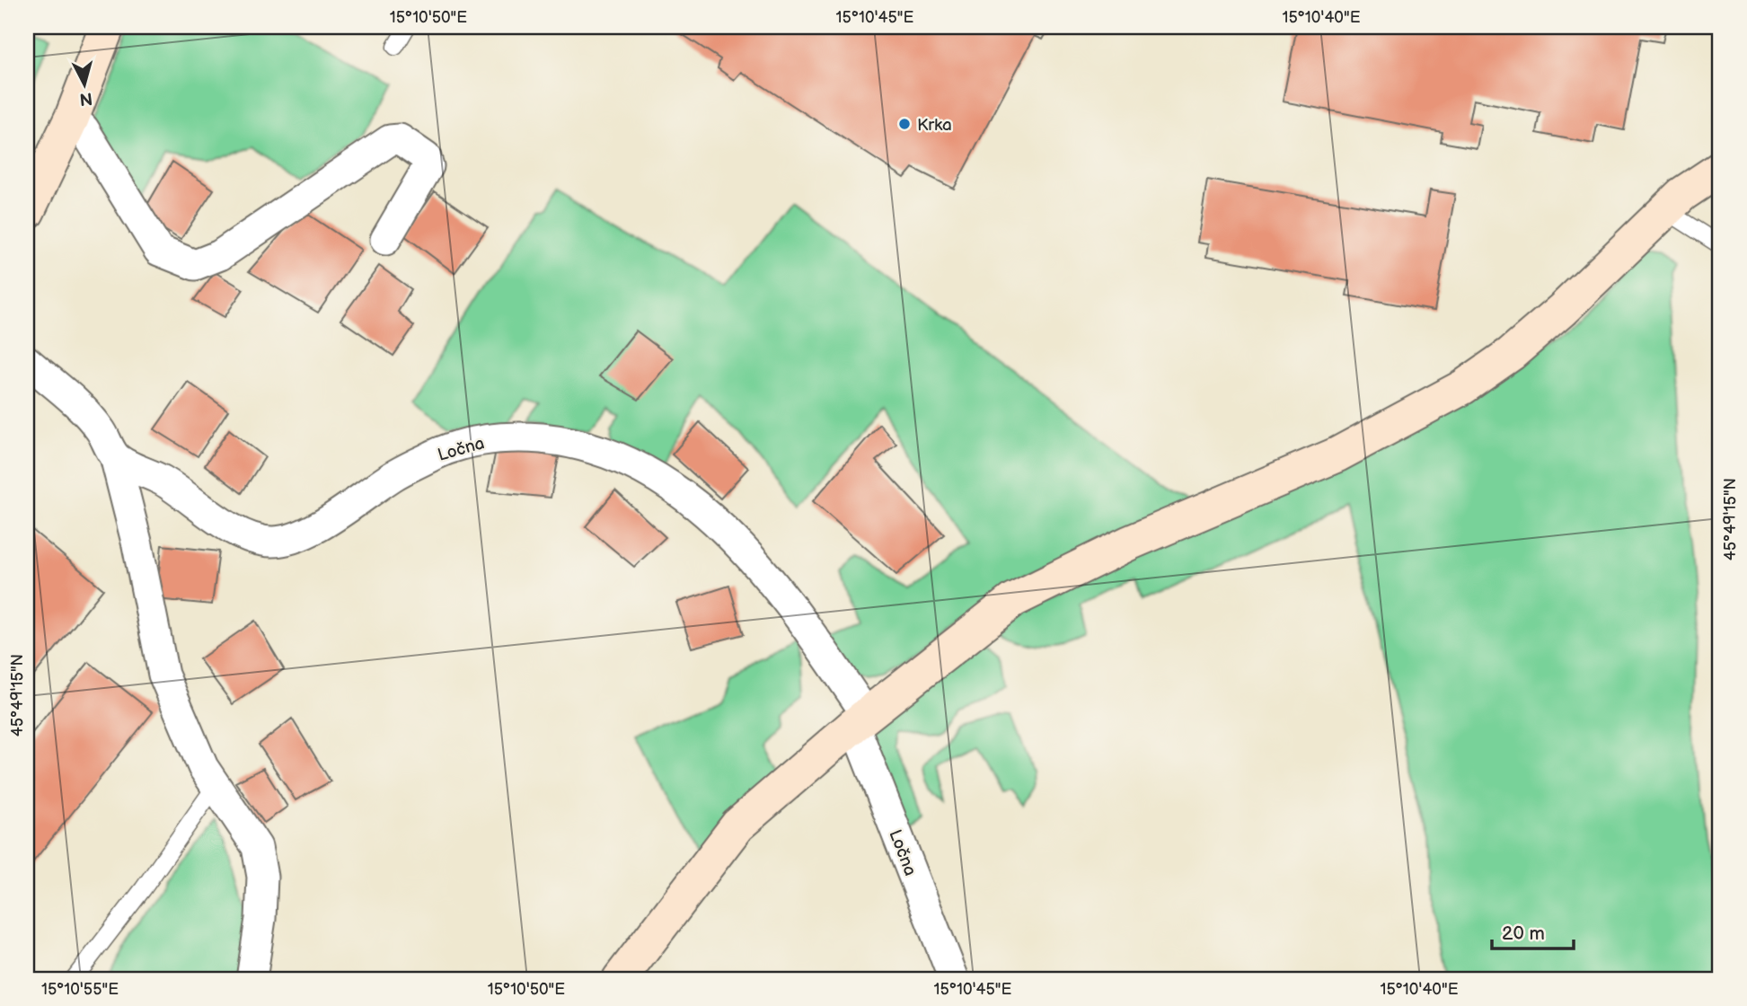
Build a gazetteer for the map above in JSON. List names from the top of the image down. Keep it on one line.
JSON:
{"streets":{"street":["Ločna"]},"places":["Krka"],"scale_bar":"20 m","north":"bottom","coordinates":["15°10'50\"E","15°10'45\"E","15°10'40\"E","45°49'15\"N","15°10'55\"E"]}
